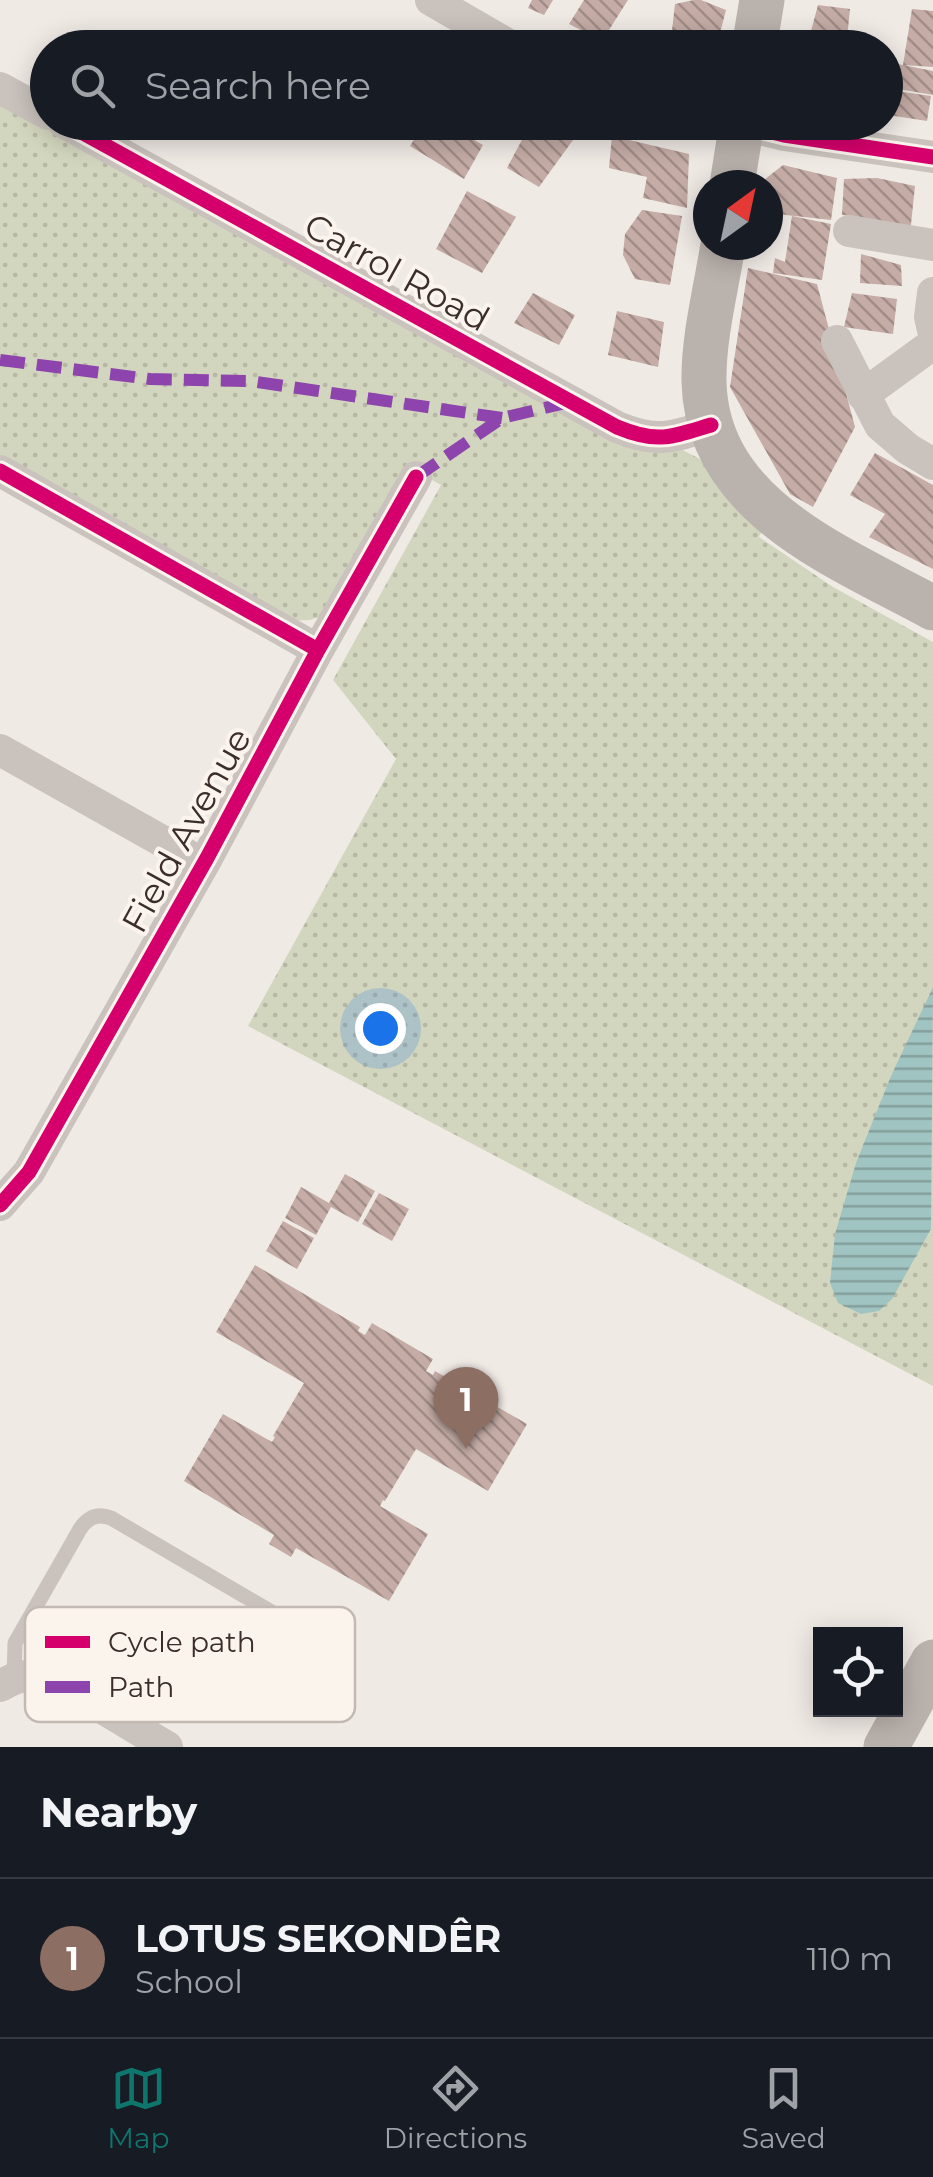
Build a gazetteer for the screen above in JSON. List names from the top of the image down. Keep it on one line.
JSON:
{"streets":{"street":["Carrol Road","Field Avenue"]},"legend":["Cycle path","Path"],"north":"top right","page":{"search":"Search here","pins":"1","heading":"Nearby","list":[{"mark":"1","name":"LOTUS SEKONDÊR","note":"School","value":"110 m"}],"nav":["Map","Directions","Saved"]}}
